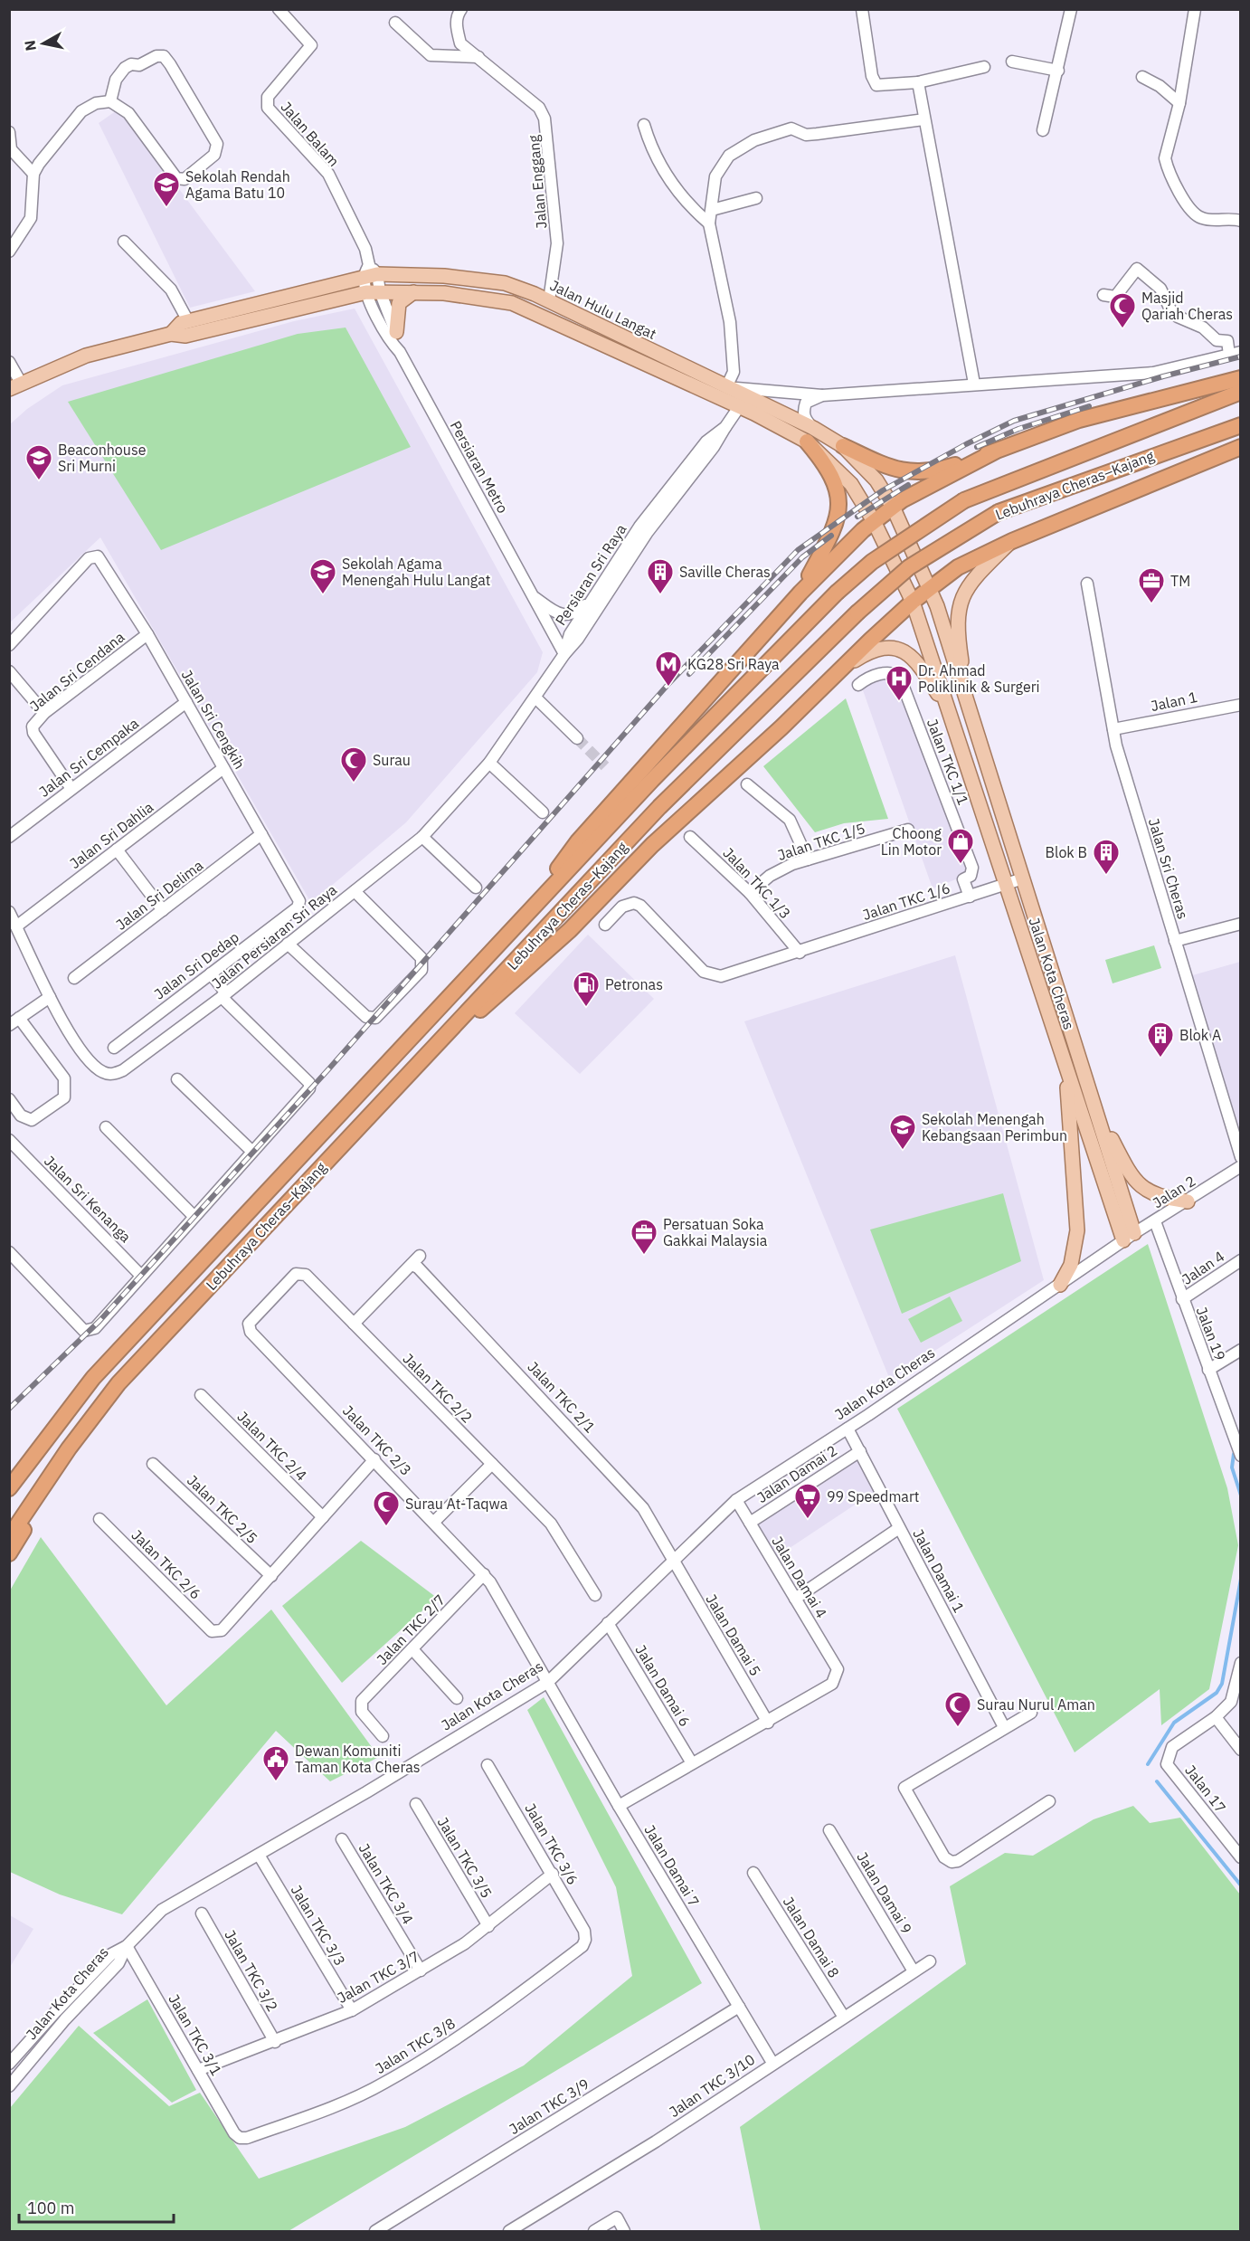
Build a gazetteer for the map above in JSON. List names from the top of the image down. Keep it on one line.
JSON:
{"streets":{"highway":["Lebuhraya Cheras–Kajang"],"main road":["Jalan Hulu Langat","Jalan Kota Cheras"],"street":["Jalan Balam","Jalan Enggang","Persiaran Metro","Persiaran Sri Raya","Jalan Sri Cendana","Jalan 1","Jalan Sri Cengkih","Jalan Sri Cempaka","Jalan TKC 1/1","Jalan Sri Dahlia","Jalan TKC 1/5","Jalan Sri Cheras","Jalan TKC 1/3","Jalan Sri Delima","Jalan TKC 1/6","Jalan Persiaran Sri Raya","Jalan Sri Dedap","Jalan 2","Jalan Sri Kenanga","Jalan 4","Jalan 19","Jalan TKC 2/2","Jalan TKC 2/1","Jalan TKC 2/3","Jalan TKC 2/4","Jalan Damai 2","Jalan TKC 2/5","Jalan TKC 2/6","Jalan Damai 1","Jalan Damai 4","Jalan TKC 2/7","Jalan Damai 5","Jalan Damai 6","Jalan 17","Jalan TKC 3/6","Jalan TKC 3/5","Jalan Damai 7","Jalan TKC 3/4","Jalan Damai 9","Jalan TKC 3/3","Jalan Damai 8","Jalan TKC 3/2","Jalan TKC 3/7","Jalan TKC 3/1","Jalan TKC 3/8","Jalan TKC 3/10","Jalan TKC 3/9"]},"crossings":[["Jalan Balam","Jalan Hulu Langat"],["Jalan Enggang","Jalan Hulu Langat"],["Jalan Hulu Langat","Persiaran Metro"],["Jalan Hulu Langat","Persiaran Sri Raya"],["Jalan Hulu Langat","Jalan Kota Cheras"],["Persiaran Metro","Persiaran Sri Raya"],["Persiaran Metro","Jalan Persiaran Sri Raya"],["Persiaran Sri Raya","Jalan Persiaran Sri Raya"],["Jalan Sri Cendana","Jalan Sri Cengkih"],["Jalan Sri Cendana","Jalan Sri Cempaka"],["Jalan 1","Jalan Sri Cheras"],["Jalan Sri Cengkih","Jalan Sri Cempaka"],["Jalan Sri Cengkih","Jalan Sri Dahlia"],["Jalan Sri Cengkih","Jalan Sri Delima"],["Jalan Sri Cengkih","Jalan Sri Dedap"],["Jalan TKC 1/1","Jalan TKC 1/6"],["Jalan Sri Dahlia","Jalan Persiaran Sri Raya"],["Jalan TKC 1/5","Jalan TKC 1/3"],["Jalan TKC 1/3","Jalan TKC 1/6"],["Jalan TKC 1/6","Jalan Kota Cheras"],["Jalan Kota Cheras","Jalan 2"],["Jalan Kota Cheras","Jalan TKC 2/1"],["Jalan Kota Cheras","Jalan TKC 2/3"],["Jalan Kota Cheras","Jalan Damai 1"],["Jalan Kota Cheras","Jalan Damai 4"],["Jalan Kota Cheras","Jalan Damai 5"],["Jalan Kota Cheras","Jalan Damai 6"],["Jalan Kota Cheras","Jalan Damai 7"],["Jalan Kota Cheras","Jalan TKC 3/3"],["Jalan Kota Cheras","Jalan TKC 3/1"],["Jalan 2","Jalan 19"],["Jalan 4","Jalan 19"],["Jalan TKC 2/2","Jalan TKC 2/3"],["Jalan TKC 2/1","Jalan Damai 5"],["Jalan TKC 2/3","Jalan TKC 2/7"],["Jalan TKC 2/3","Jalan Damai 7"],["Jalan Damai 2","Jalan Damai 1"],["Jalan Damai 2","Jalan Damai 4"],["Jalan TKC 2/5","Jalan TKC 2/6"],["Jalan Damai 4","Jalan Damai 5"],["Jalan TKC 3/6","Jalan TKC 3/7"],["Jalan TKC 3/6","Jalan TKC 3/8"],["Jalan TKC 3/5","Jalan TKC 3/7"],["Jalan Damai 7","Jalan TKC 3/10"],["Jalan Damai 7","Jalan TKC 3/9"],["Jalan TKC 3/4","Jalan TKC 3/7"],["Jalan Damai 9","Jalan TKC 3/10"],["Jalan TKC 3/3","Jalan TKC 3/7"],["Jalan Damai 8","Jalan TKC 3/10"],["Jalan TKC 3/2","Jalan TKC 3/7"],["Jalan TKC 3/7","Jalan TKC 3/1"],["Jalan TKC 3/1","Jalan TKC 3/8"]],"places":{"school or university":["Sekolah Rendah Agama Batu 10","Beaconhouse Sri Murni","Sekolah Agama Menengah Hulu Langat","Sekolah Menengah Kebangsaan Perimbun"],"mosque":["Masjid Qariah Cheras","Surau","Surau At-Taqwa","Surau Nurul Aman"],"building":["Saville Cheras","Blok B","Blok A"],"office":["TM","Persatuan Soka Gakkai Malaysia"],"metro station":["KG28 Sri Raya"],"hospital":["Dr. Ahmad Poliklinik & Surgeri"],"shop":["Choong Lin Motor"],"fuel station":["Petronas"],"supermarket":["99 Speedmart"],"public building":["Dewan Komuniti Taman Kota Cheras"]},"scale_bar":"100 m","north":"left"}
